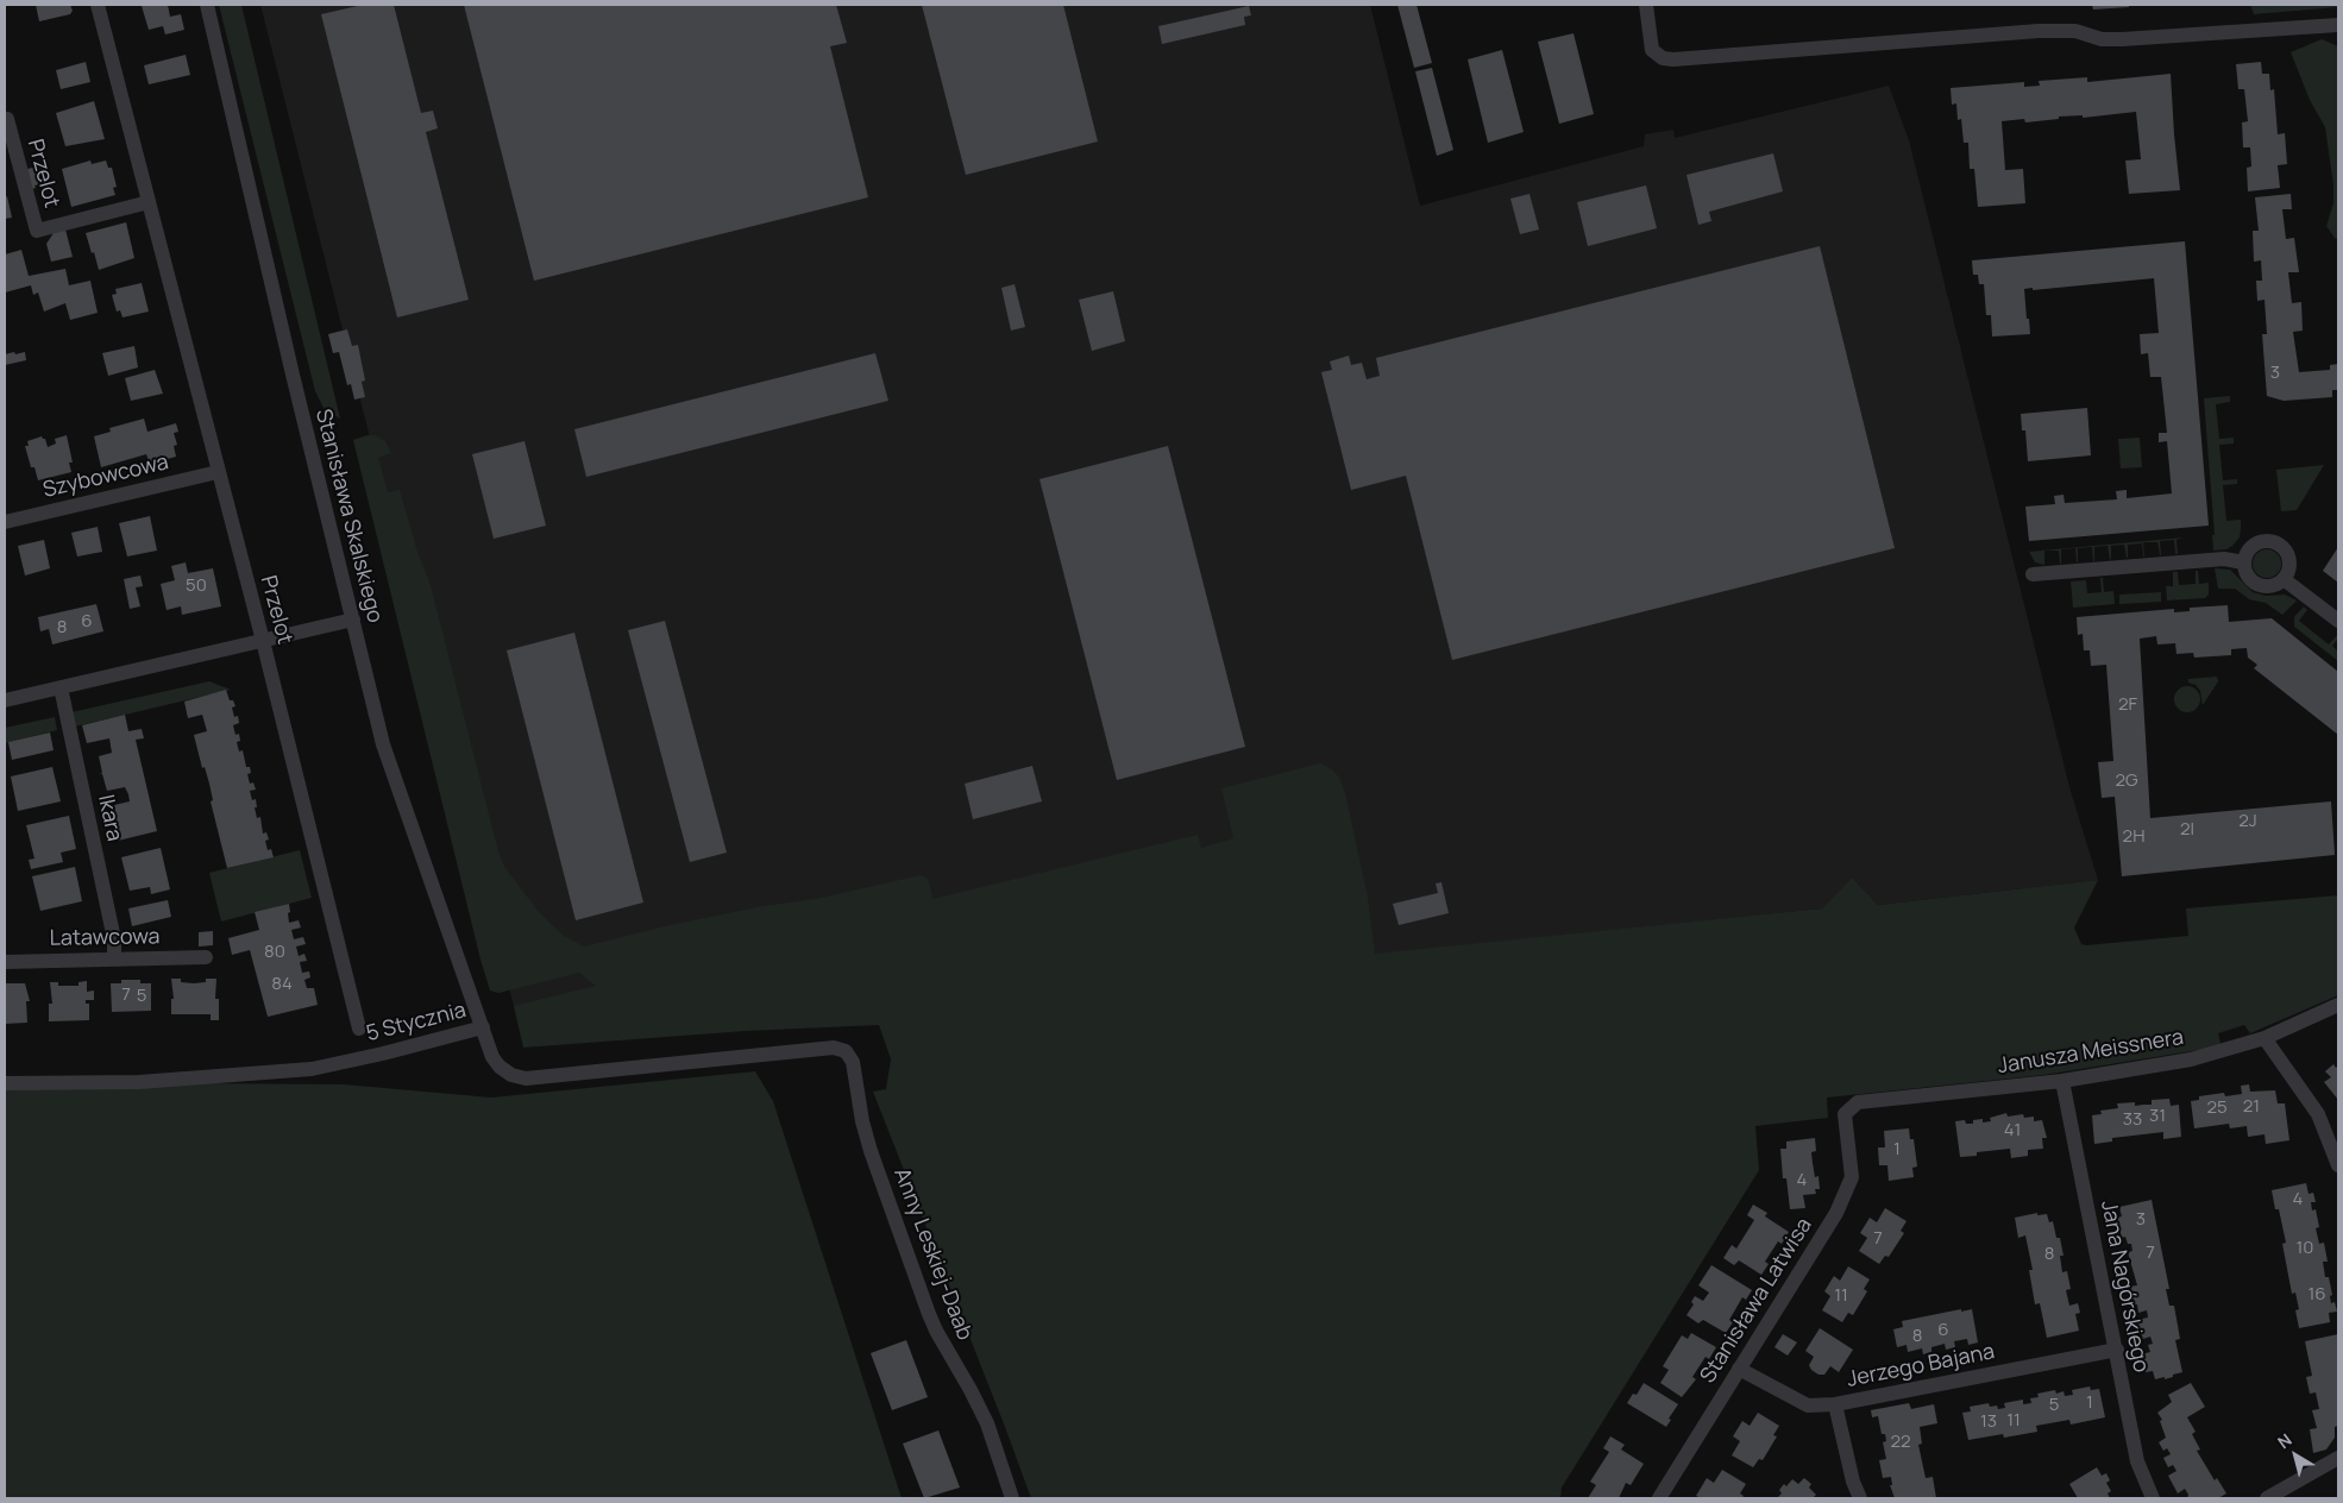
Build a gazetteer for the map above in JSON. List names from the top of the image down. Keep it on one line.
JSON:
{"streets":{"street":["Przelot","Szybowcowa","Stanisława Skalskiego","Ikara","Latawcowa","5 Stycznia","Janusza Meissnera","Anny Leskiej-Daab","Jana Nagórskiego","Stanisława Latwisa","Jerzego Bajana"]},"crossings":[["Przelot","Szybowcowa"],["Stanisława Skalskiego","5 Stycznia"],["Ikara","Latawcowa"],["5 Stycznia","Anny Leskiej-Daab"],["Janusza Meissnera","Jana Nagórskiego"],["Janusza Meissnera","Stanisława Latwisa"],["Jana Nagórskiego","Jerzego Bajana"],["Stanisława Latwisa","Jerzego Bajana"]],"house_numbers":["3","50","6","8","2F","2G","2J","2I","2H","80","84","7","5","21","25","31","33","41","1","4","4","3","7","10","7","8","16","11","6","8","1","5","11","13","22"],"north":"top left"}
